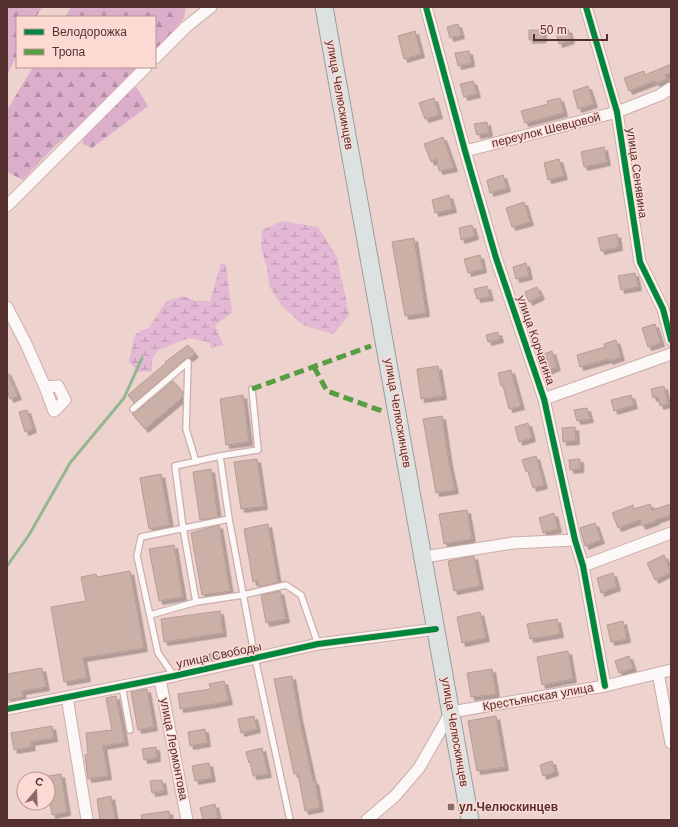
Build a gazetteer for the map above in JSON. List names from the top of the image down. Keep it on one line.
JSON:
{"streets":{"main road":["улица Челюскинцев"],"street":["переулок Шевцовой","улица Сенявина","улица Корчагина","улица Свободы","Крестьянская улица","улица Лермонтова"]},"crossings":[["улица Челюскинцев","улица Свободы"],["улица Челюскинцев","Крестьянская улица"],["переулок Шевцовой","улица Сенявина"],["переулок Шевцовой","улица Корчагина"],["улица Корчагина","Крестьянская улица"],["улица Свободы","улица Лермонтова"]],"places":{"transit":["ул.Челюскинцев"]},"legend":["Велодорожка","Тропа"],"scale_bar":"50 m","north":"top"}
